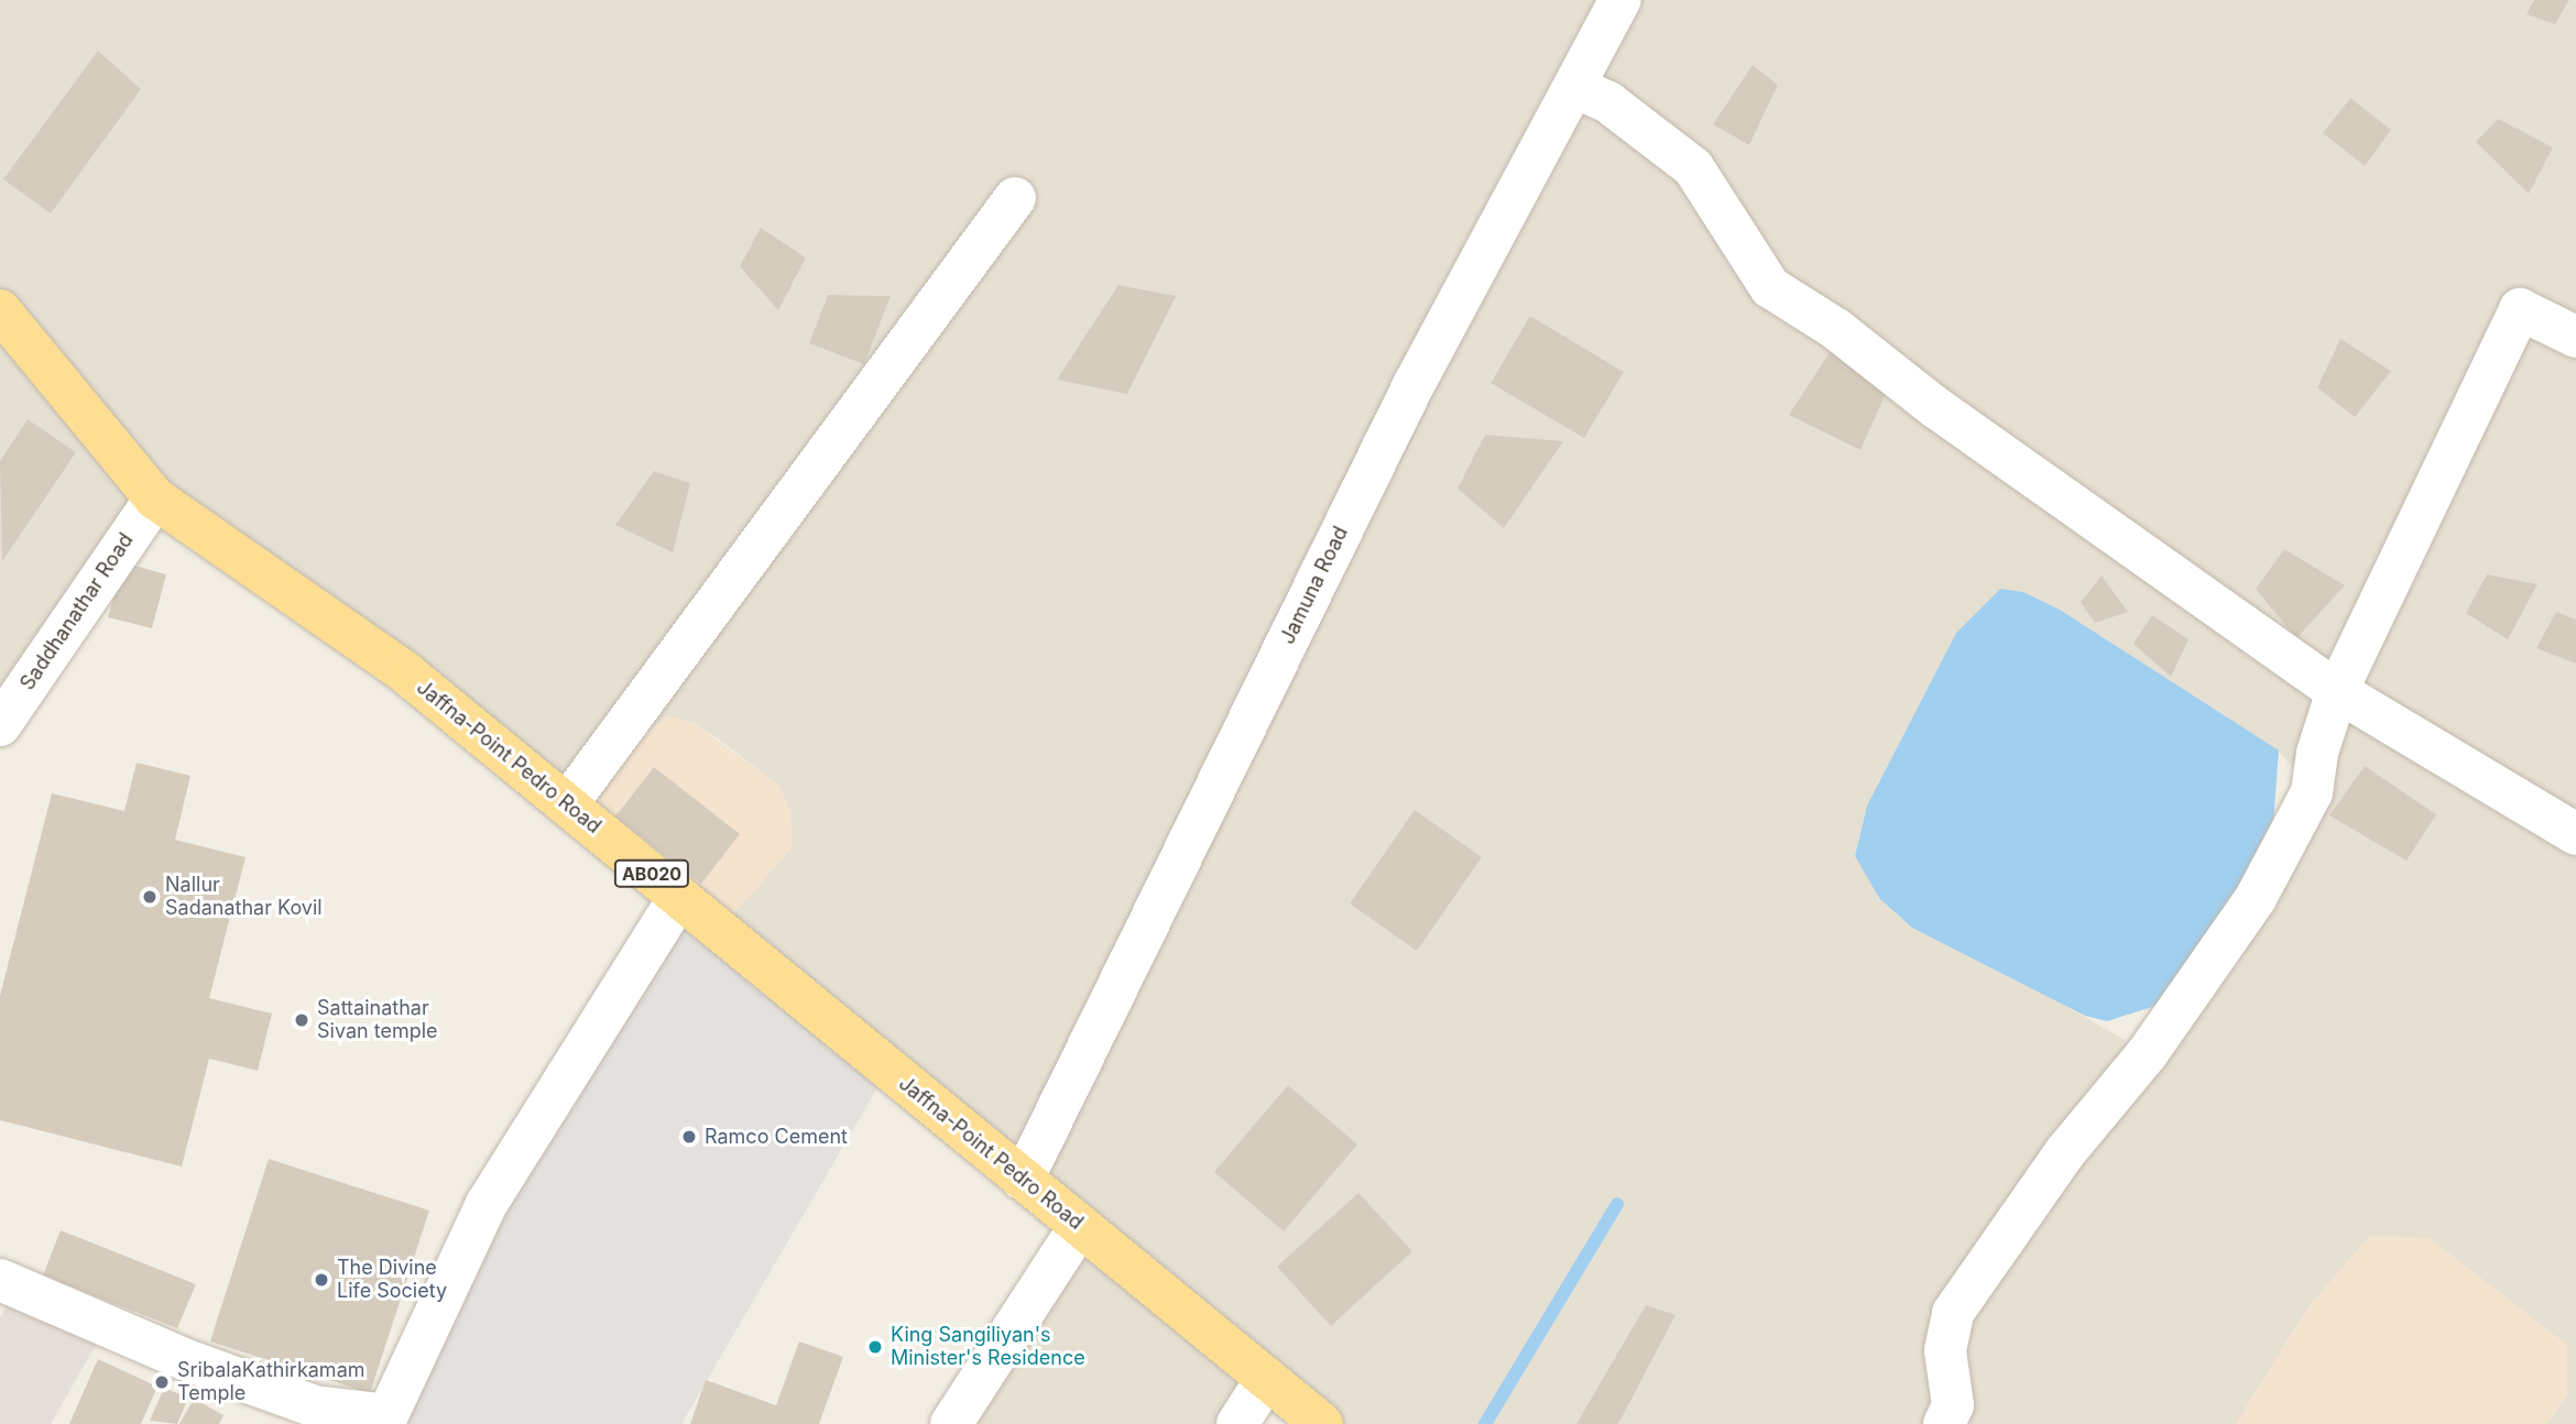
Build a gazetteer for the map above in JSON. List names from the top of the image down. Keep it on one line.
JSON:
{"streets":{"main road":["Jaffna-Point Pedro Road","AB020"],"street":["Jamuna Road","Saddhanathar Road"]},"crossings":[["Jamuna Road","Jaffna-Point Pedro Road"],["Saddhanathar Road","Jaffna-Point Pedro Road"]],"places":["Nallur Sadanathar Kovil","Sattainathar Sivan temple","Ramco Cement","The Divine Life Society","King Sangiliyan's Minister's Residence","SribalaKathirkamam Temple"]}
